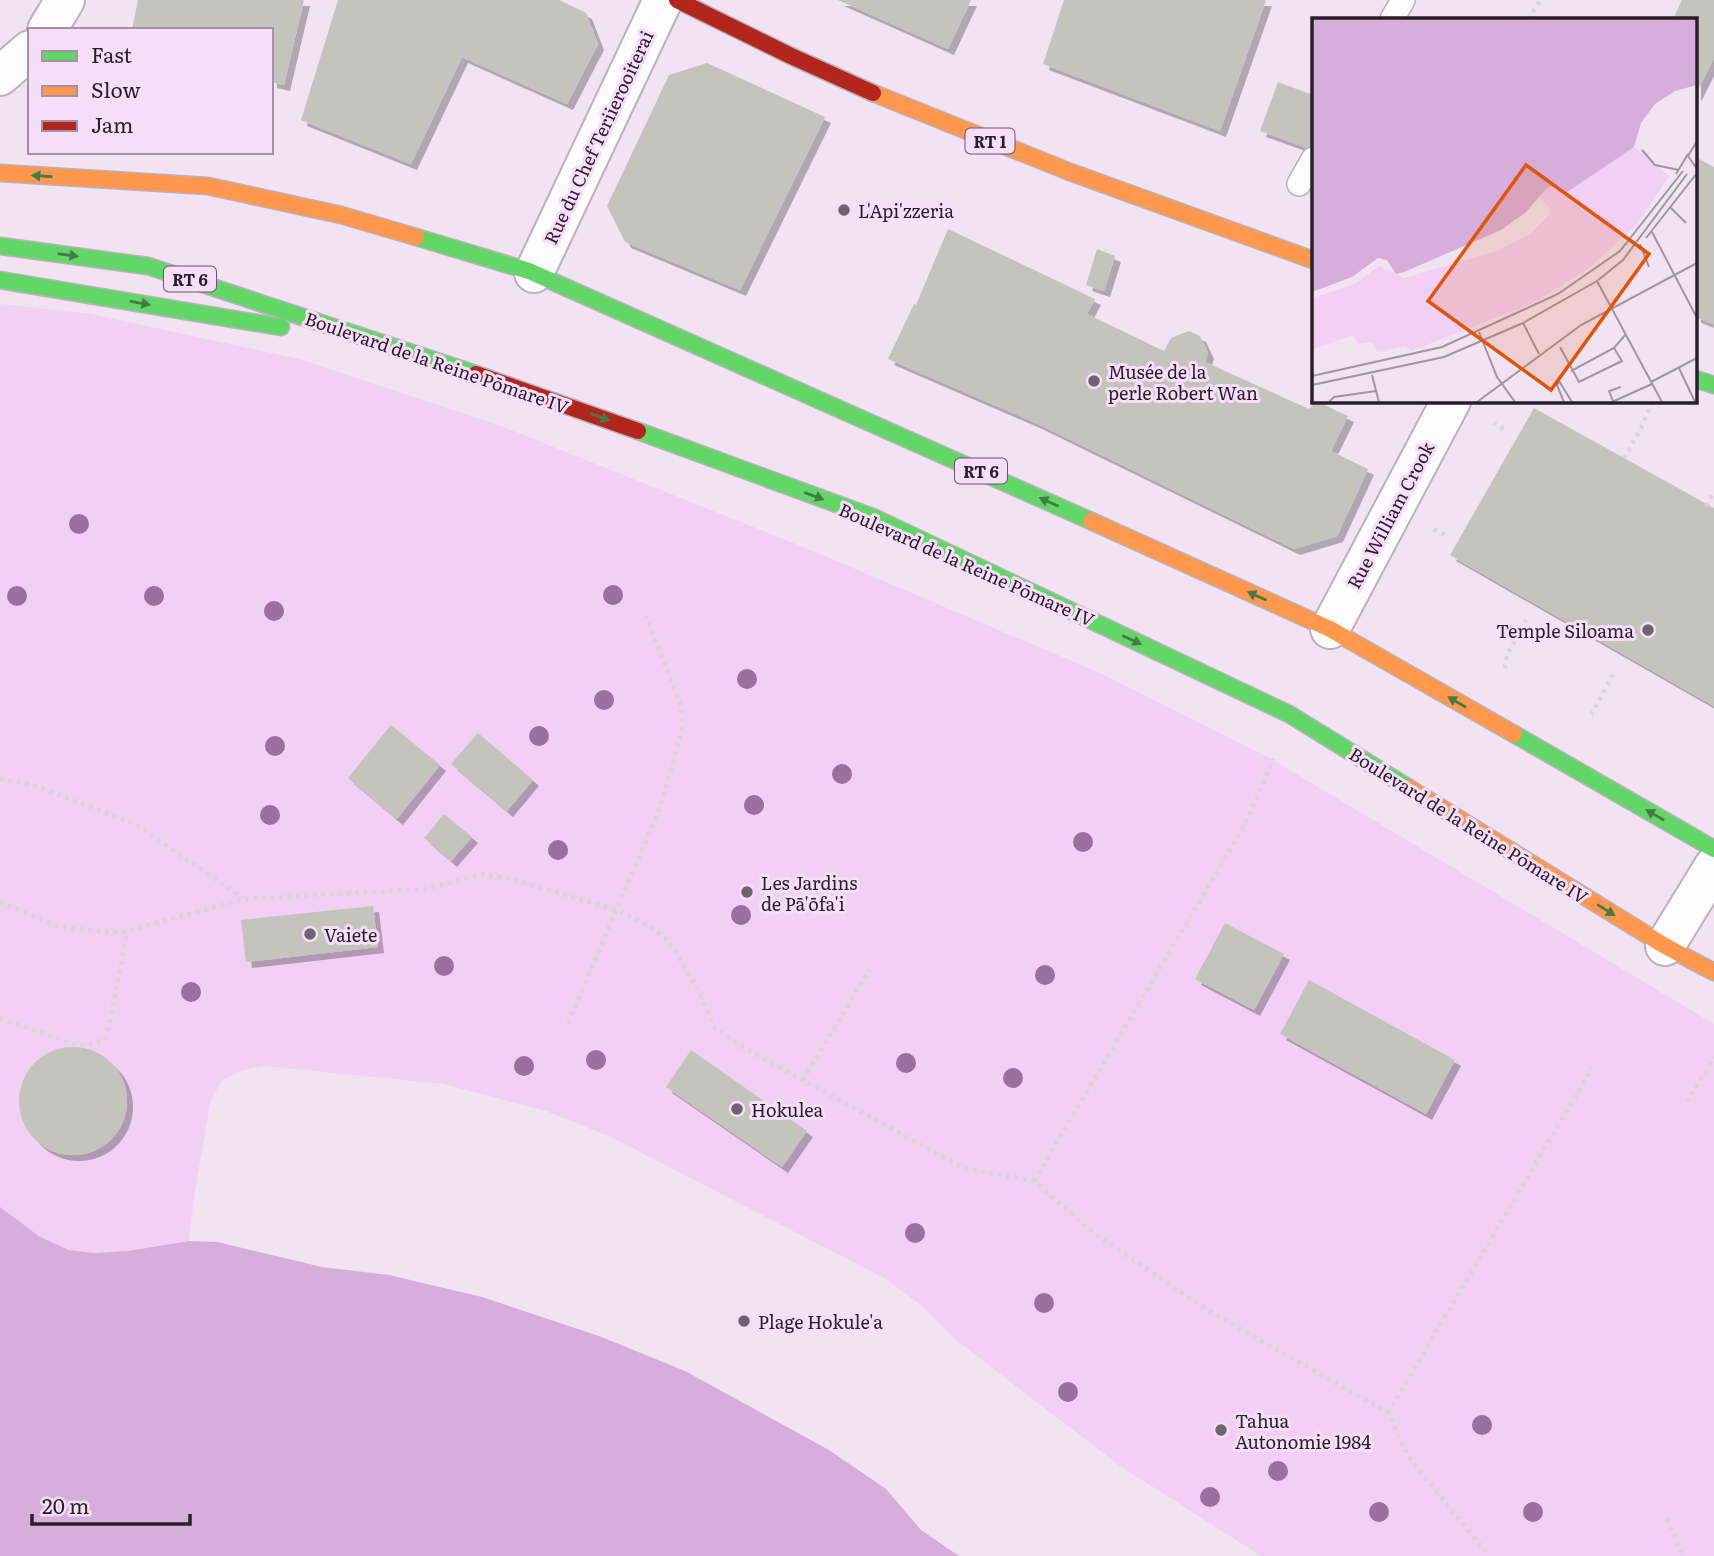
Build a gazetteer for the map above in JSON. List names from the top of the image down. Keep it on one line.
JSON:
{"streets":{"main road":["RT 1","RT 6","Boulevard de la Reine Pōmare IV"],"street":["Rue du Chef Teriierooiterai","Rue William Crook"]},"crossings":[["Rue du Chef Teriierooiterai","RT 6"],["RT 6","Rue William Crook"]],"places":["L'Api'zzeria","Musée de la perle Robert Wan","Temple Siloama","Les Jardins de Pā'ōfa'i","Vaiete","Hokulea","Plage Hokule'a","Tahua Autonomie 1984"],"legend":["Fast","Slow","Jam"],"scale_bar":"20 m"}
